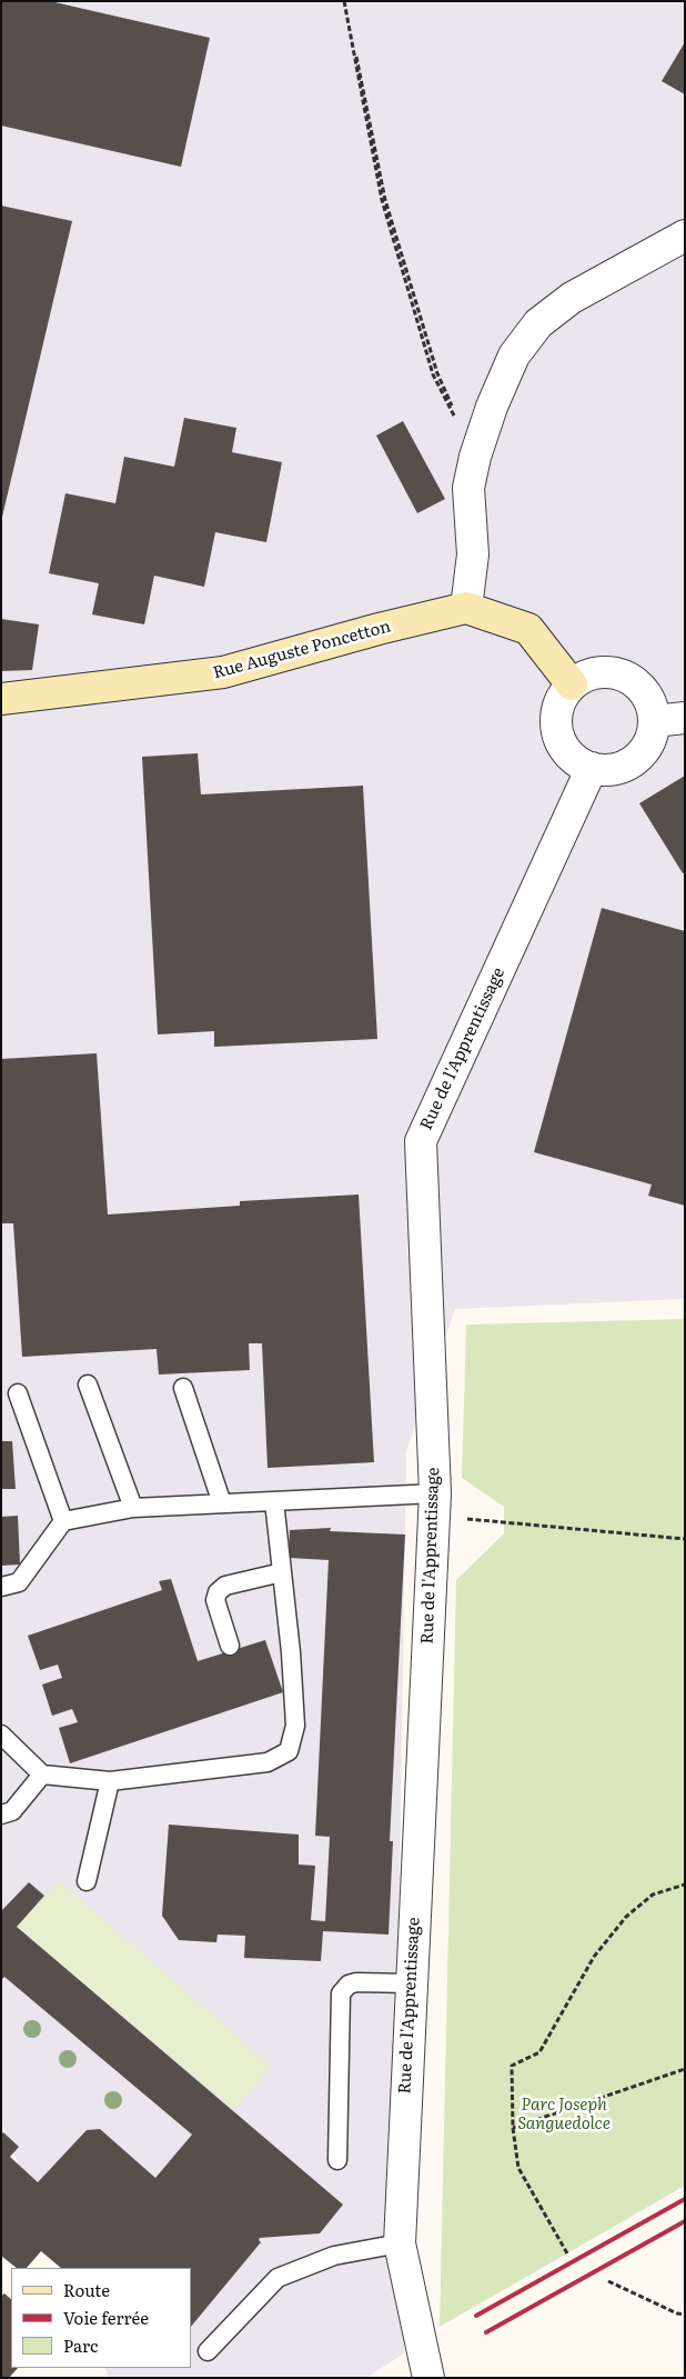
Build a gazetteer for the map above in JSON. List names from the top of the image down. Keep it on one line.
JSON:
{"streets":{"main road":["Rue Auguste Poncetton"],"street":["Rue de l'Apprentissage"]},"parks":["Parc Joseph Sanguedolce"],"legend":["Route","Voie ferrée","Parc"]}
